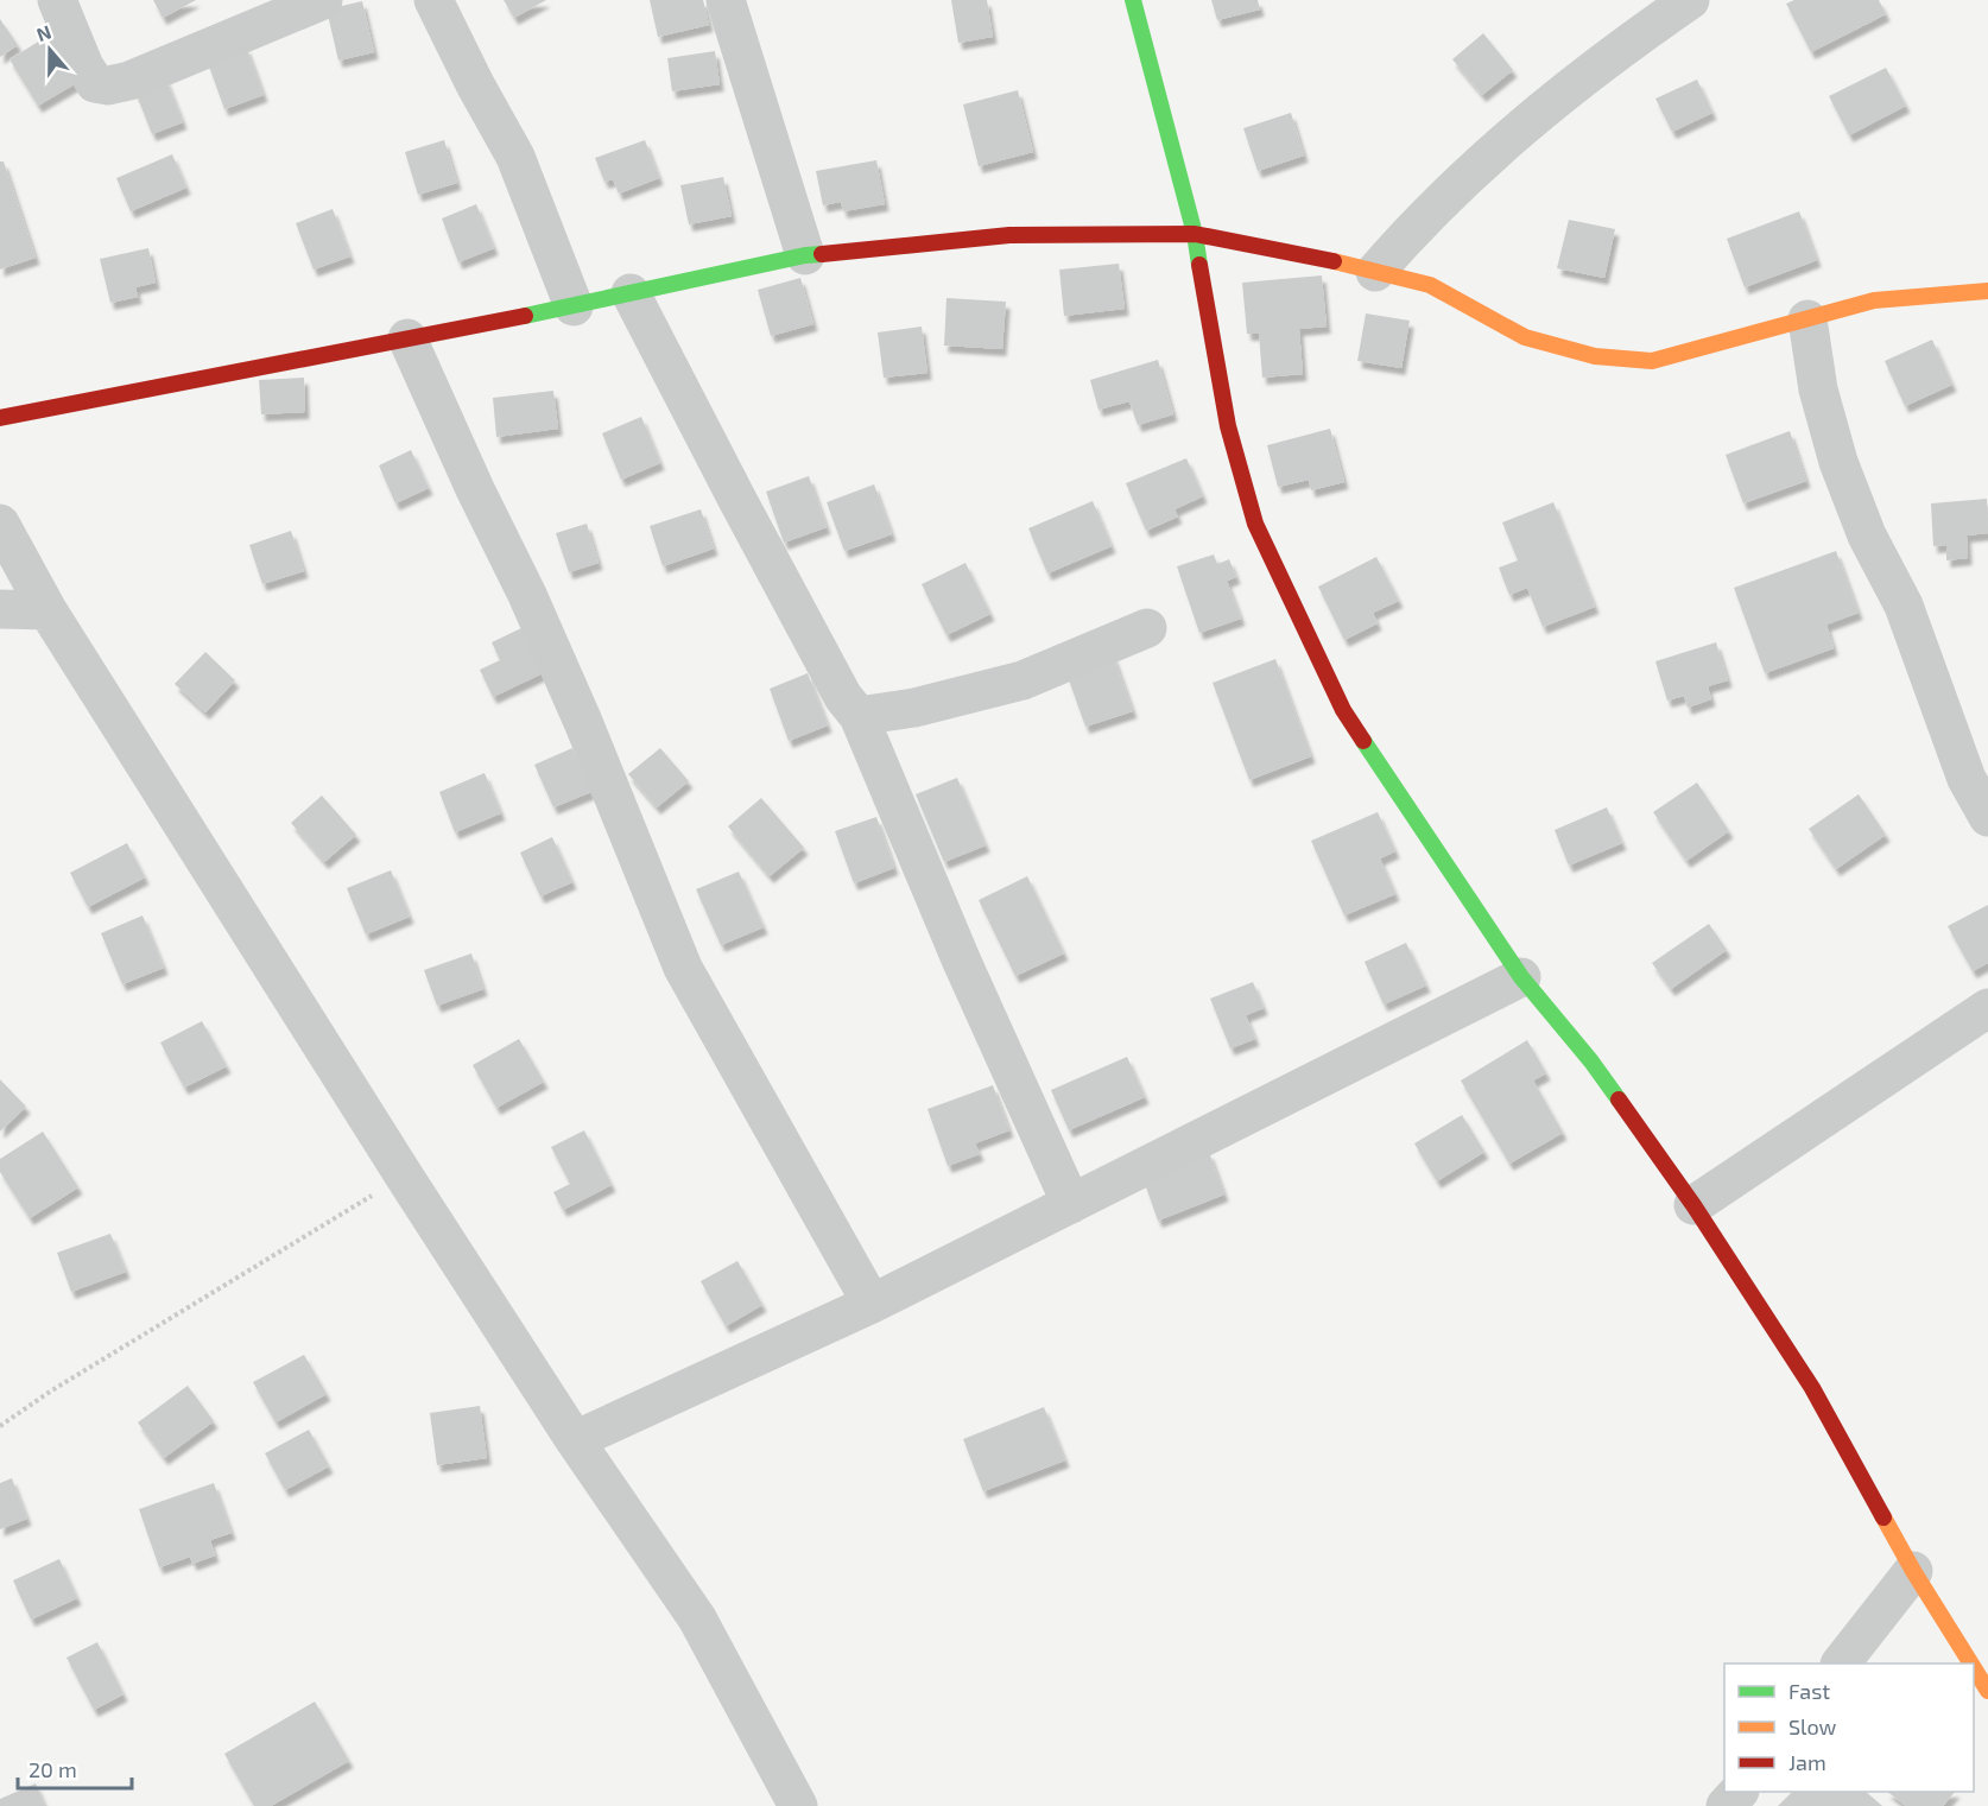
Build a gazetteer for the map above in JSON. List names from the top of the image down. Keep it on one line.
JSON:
{"legend":["Fast","Slow","Jam"],"scale_bar":"20 m","north":"top"}
